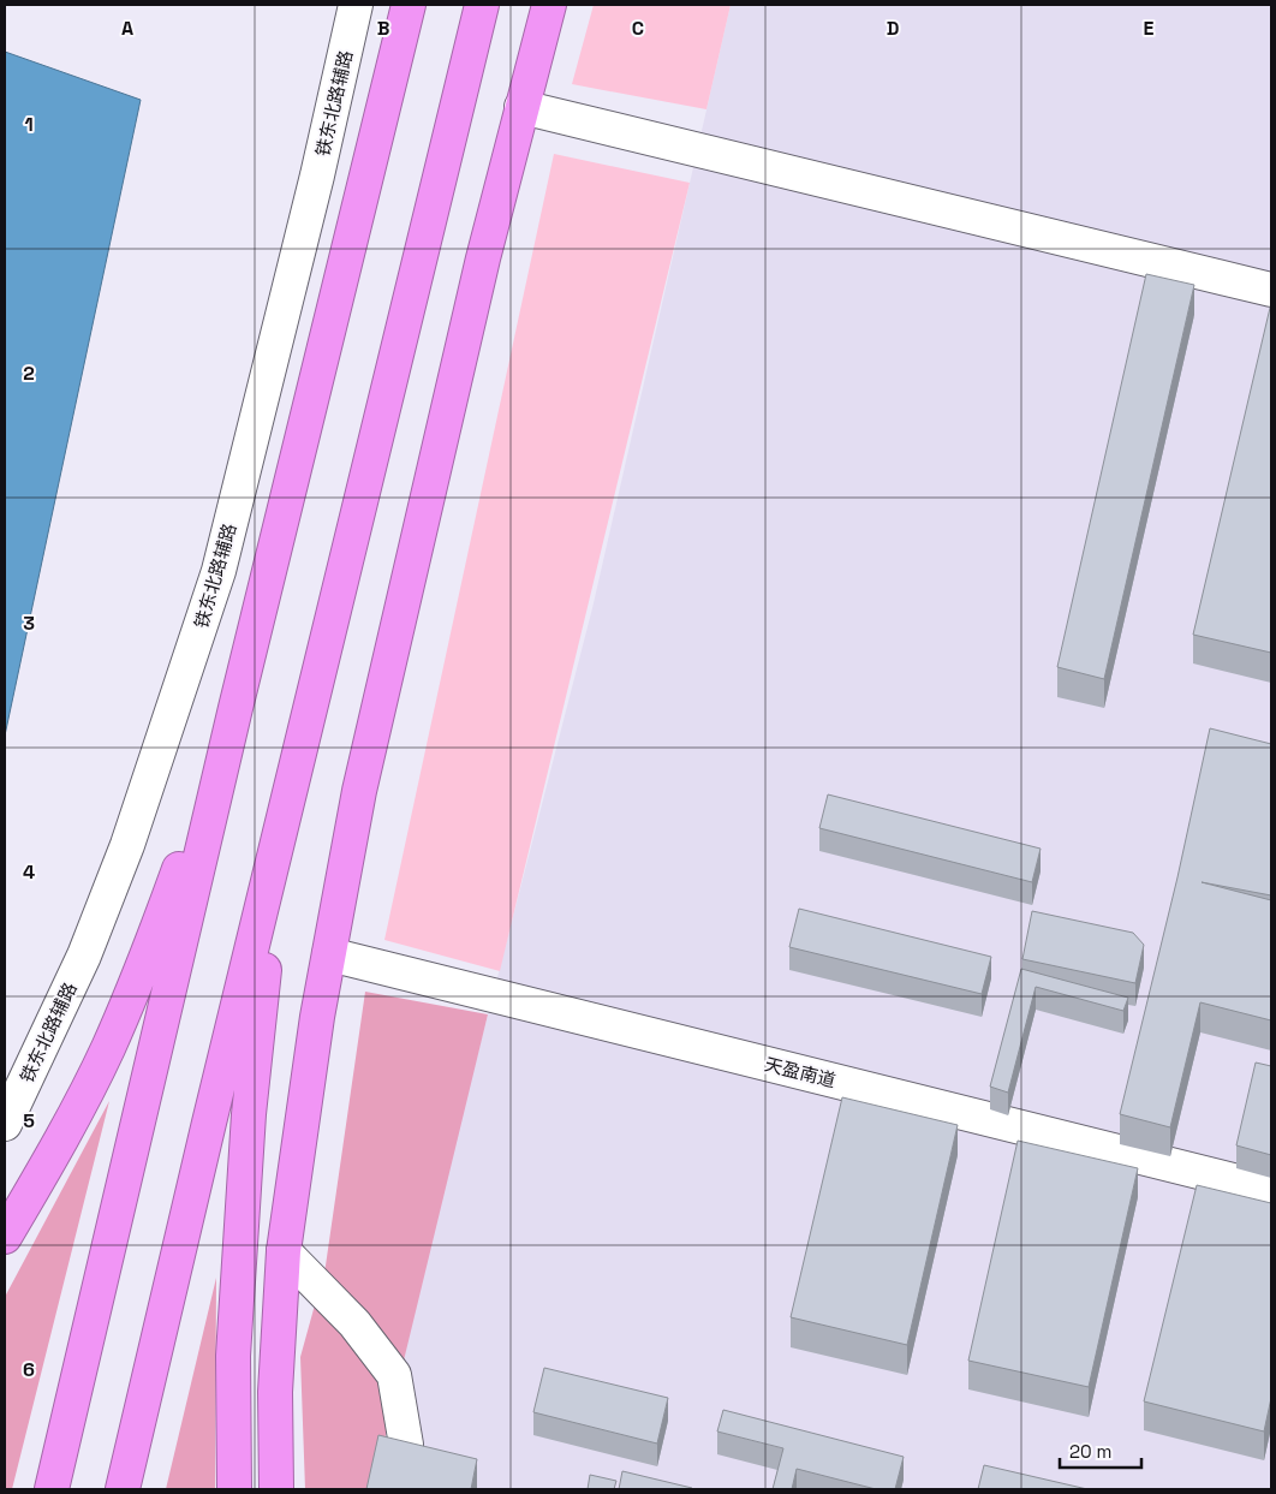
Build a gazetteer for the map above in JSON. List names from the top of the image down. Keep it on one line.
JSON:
{"streets":{"street":["铁东北路辅路","天盈南道"]},"scale_bar":"20 m","grid":{"columns":["A","B","C","D","E"],"rows":["1","2","3","4","5","6"]}}
